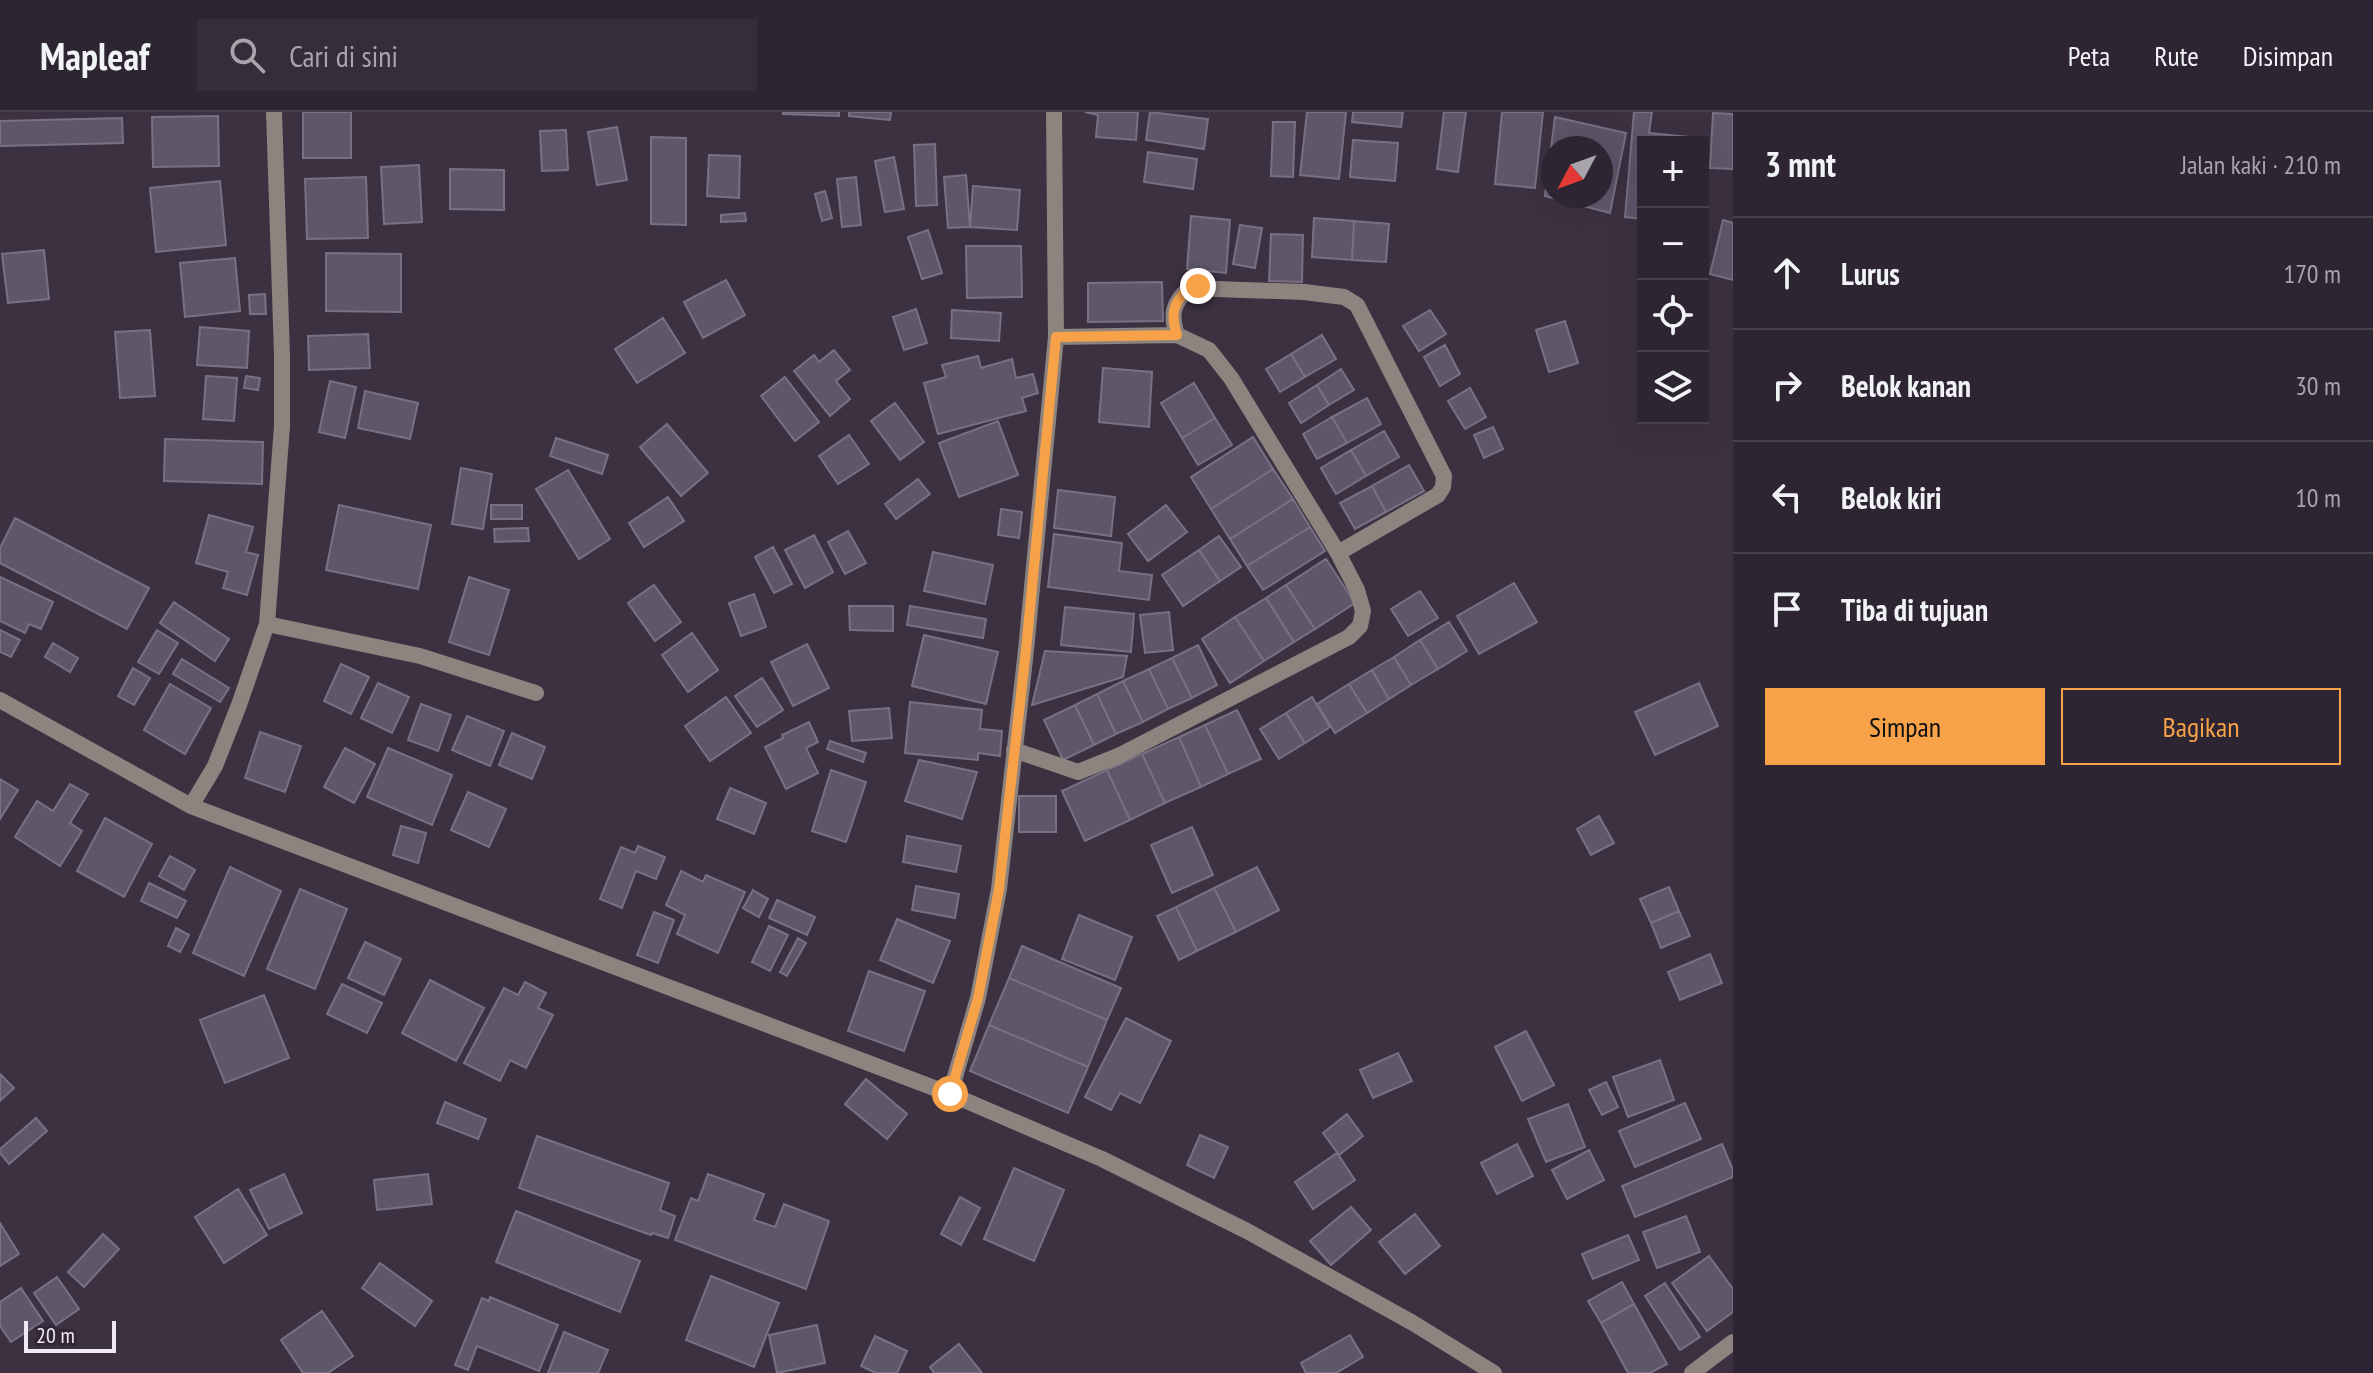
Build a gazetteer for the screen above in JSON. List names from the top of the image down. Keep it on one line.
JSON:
{"scale_bar":"20 m","north":"bottom left","page":{"header":"Mapleaf","search":"Cari di sini","nav":["Peta","Rute","Disimpan"],"heading":["3 mnt","Jalan kaki · 210 m"],"map_buttons":["+","−"],"list":[["Lurus","170 m"],["Belok kanan","30 m"],["Belok kiri","10 m"],"Tiba di tujuan"],"buttons":["Simpan","Bagikan"],"scale":"20 m"}}
